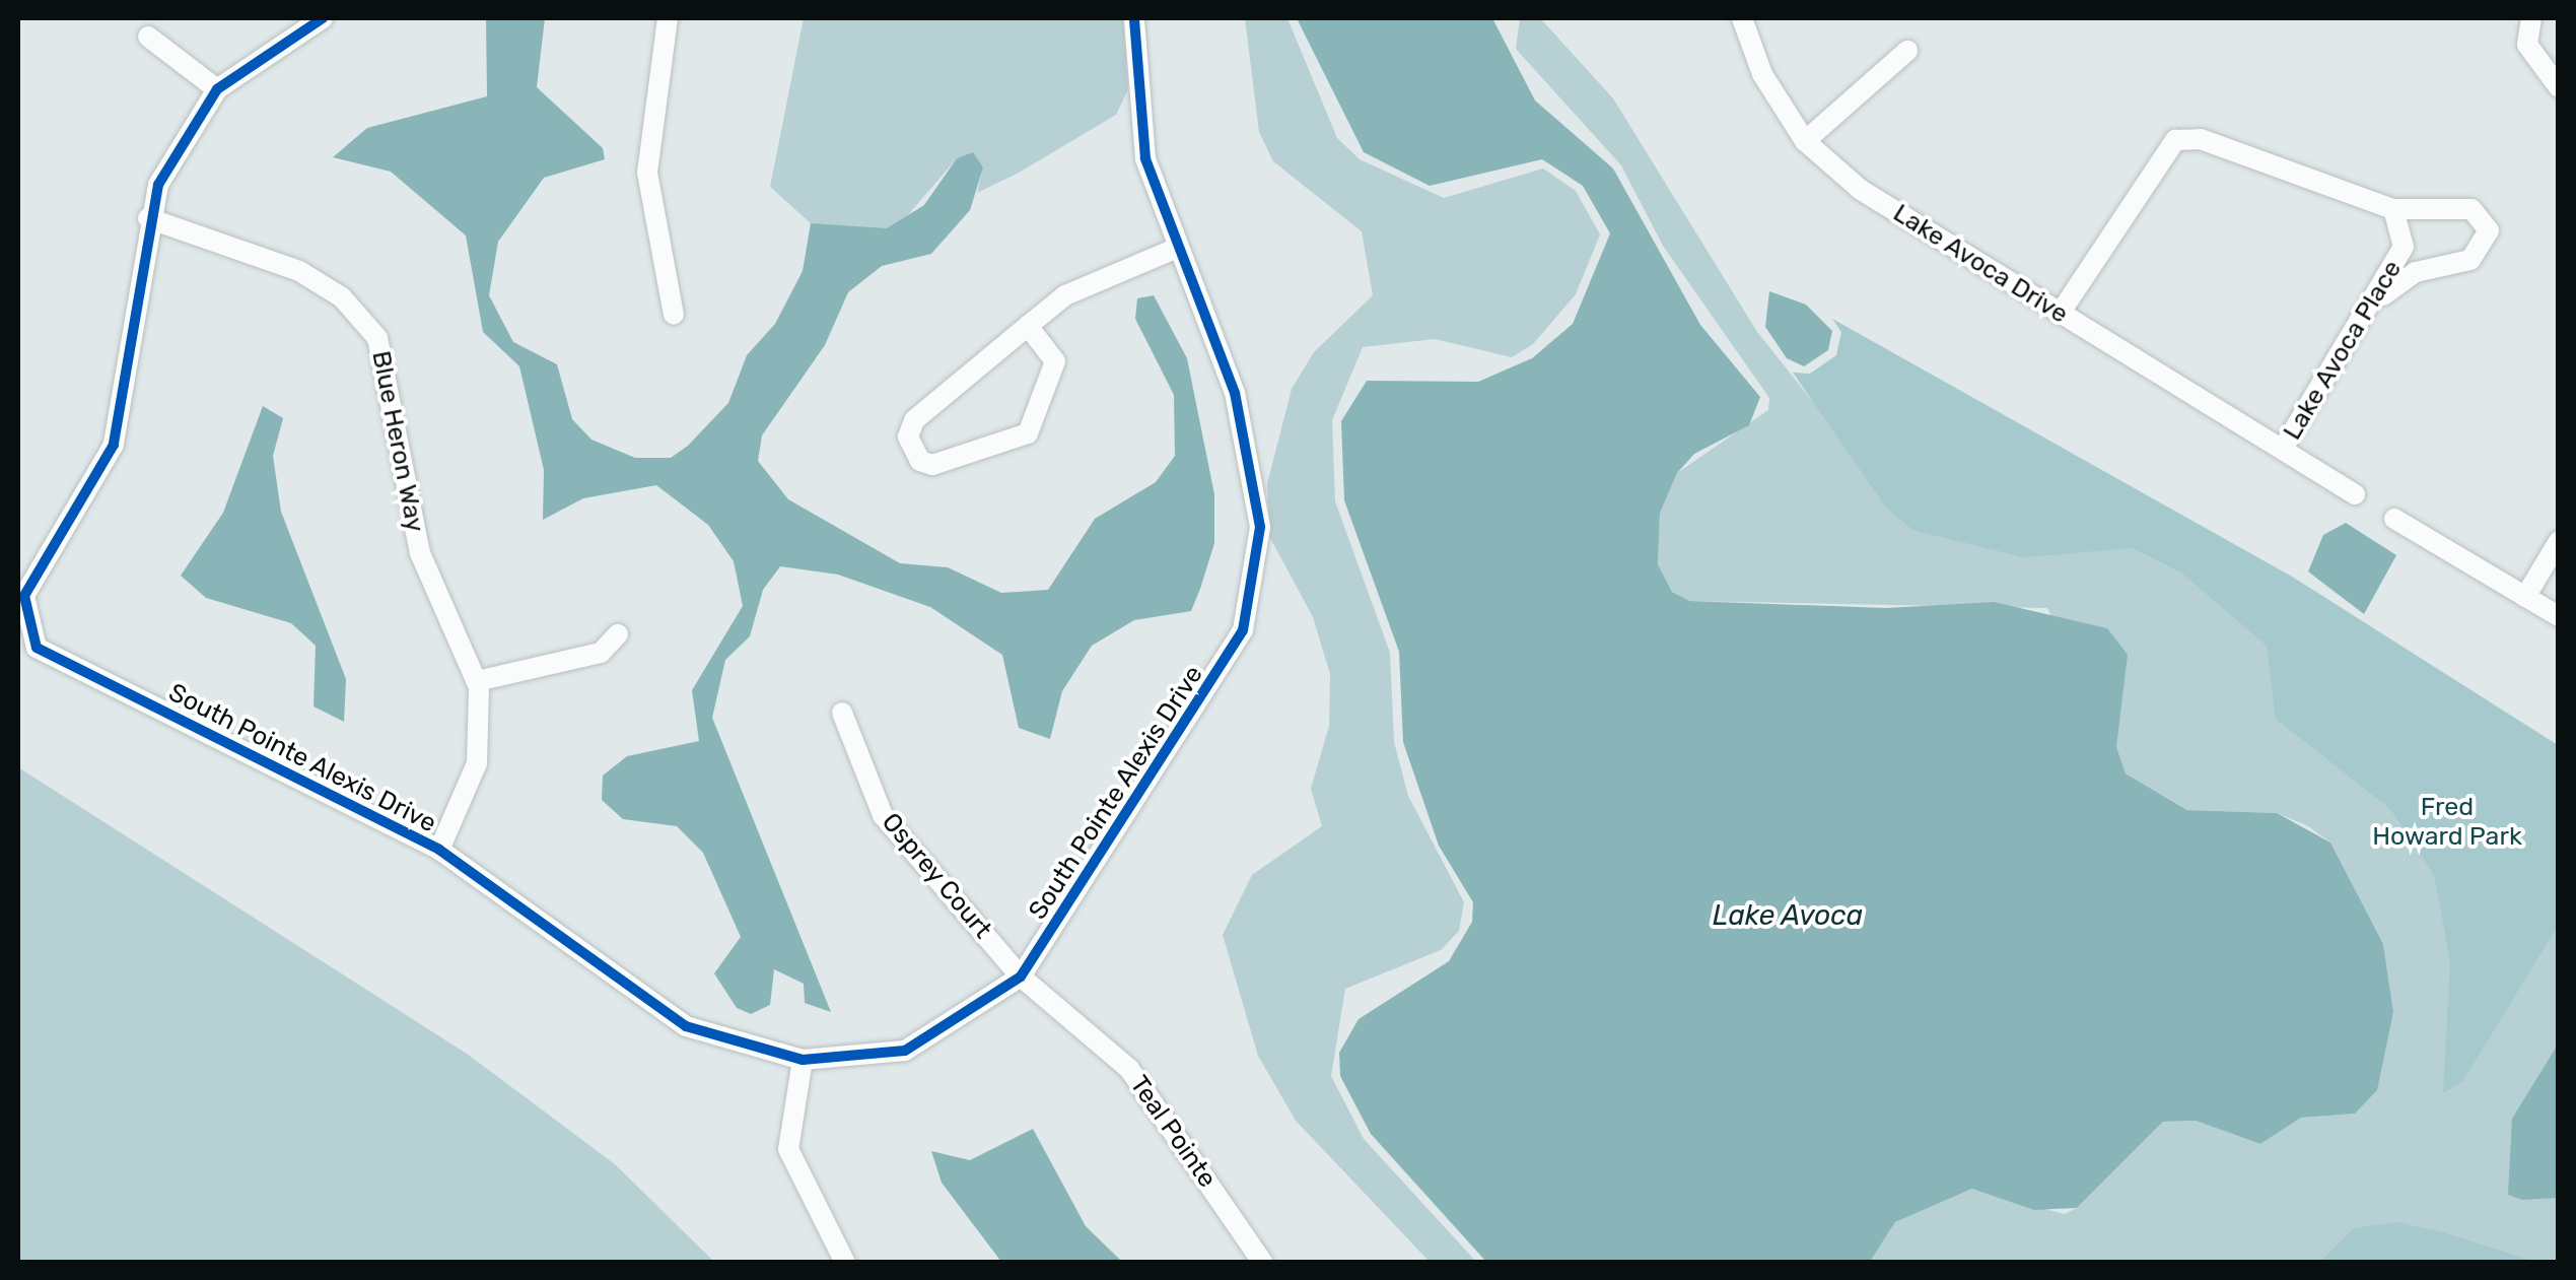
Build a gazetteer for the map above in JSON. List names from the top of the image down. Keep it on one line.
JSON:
{"streets":{"street":["Lake Avoca Drive","Lake Avoca Place","Blue Heron Way","South Pointe Alexis Drive","Osprey Court","Teal Pointe"]},"crossings":[["Lake Avoca Drive","Lake Avoca Place"],["Blue Heron Way","South Pointe Alexis Drive"],["South Pointe Alexis Drive","Osprey Court"],["South Pointe Alexis Drive","Teal Pointe"],["Osprey Court","Teal Pointe"]],"water":["Lake Avoca"],"parks":["Fred Howard Park"]}
